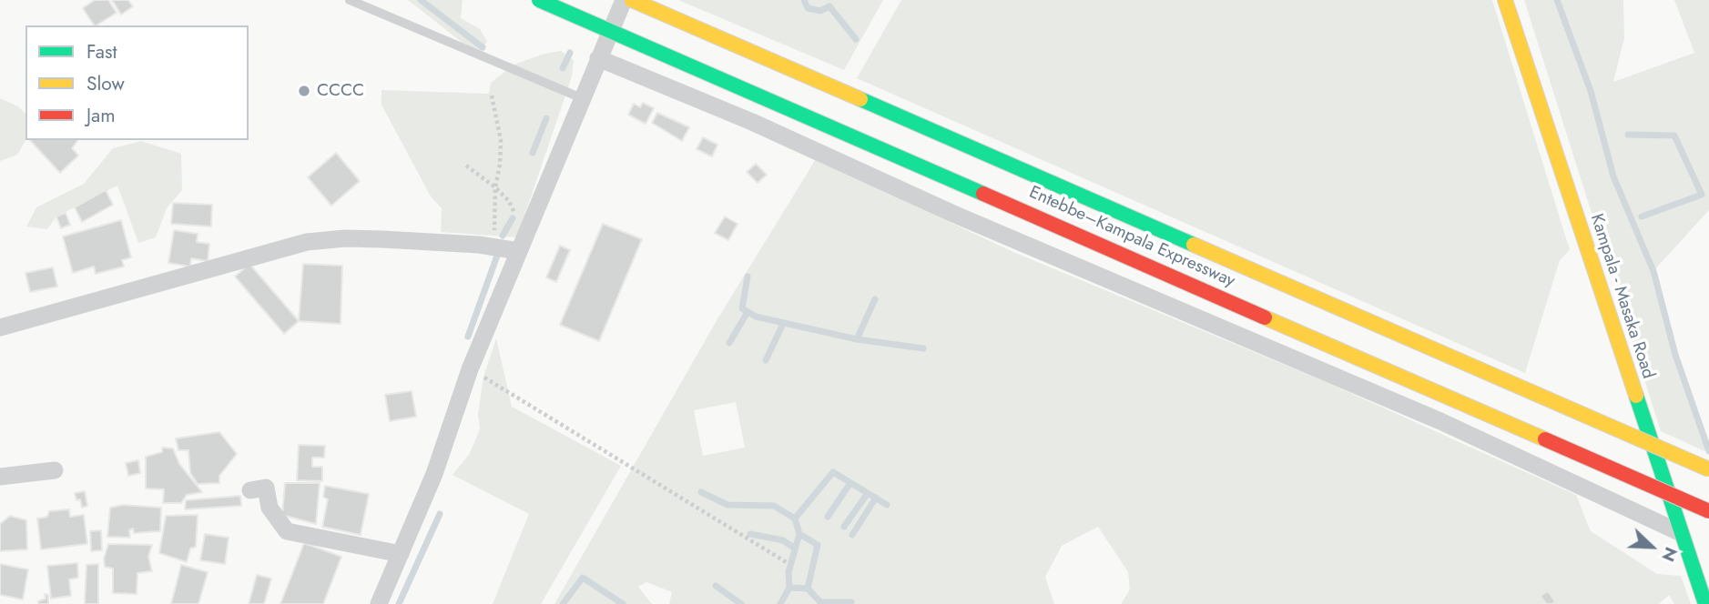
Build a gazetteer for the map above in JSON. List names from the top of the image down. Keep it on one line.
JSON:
{"streets":{"highway":["Entebbe–Kampala Expressway","Kampala - Masaka Road"]},"places":["CCCC"],"legend":["Fast","Slow","Jam"],"north":"bottom right"}
